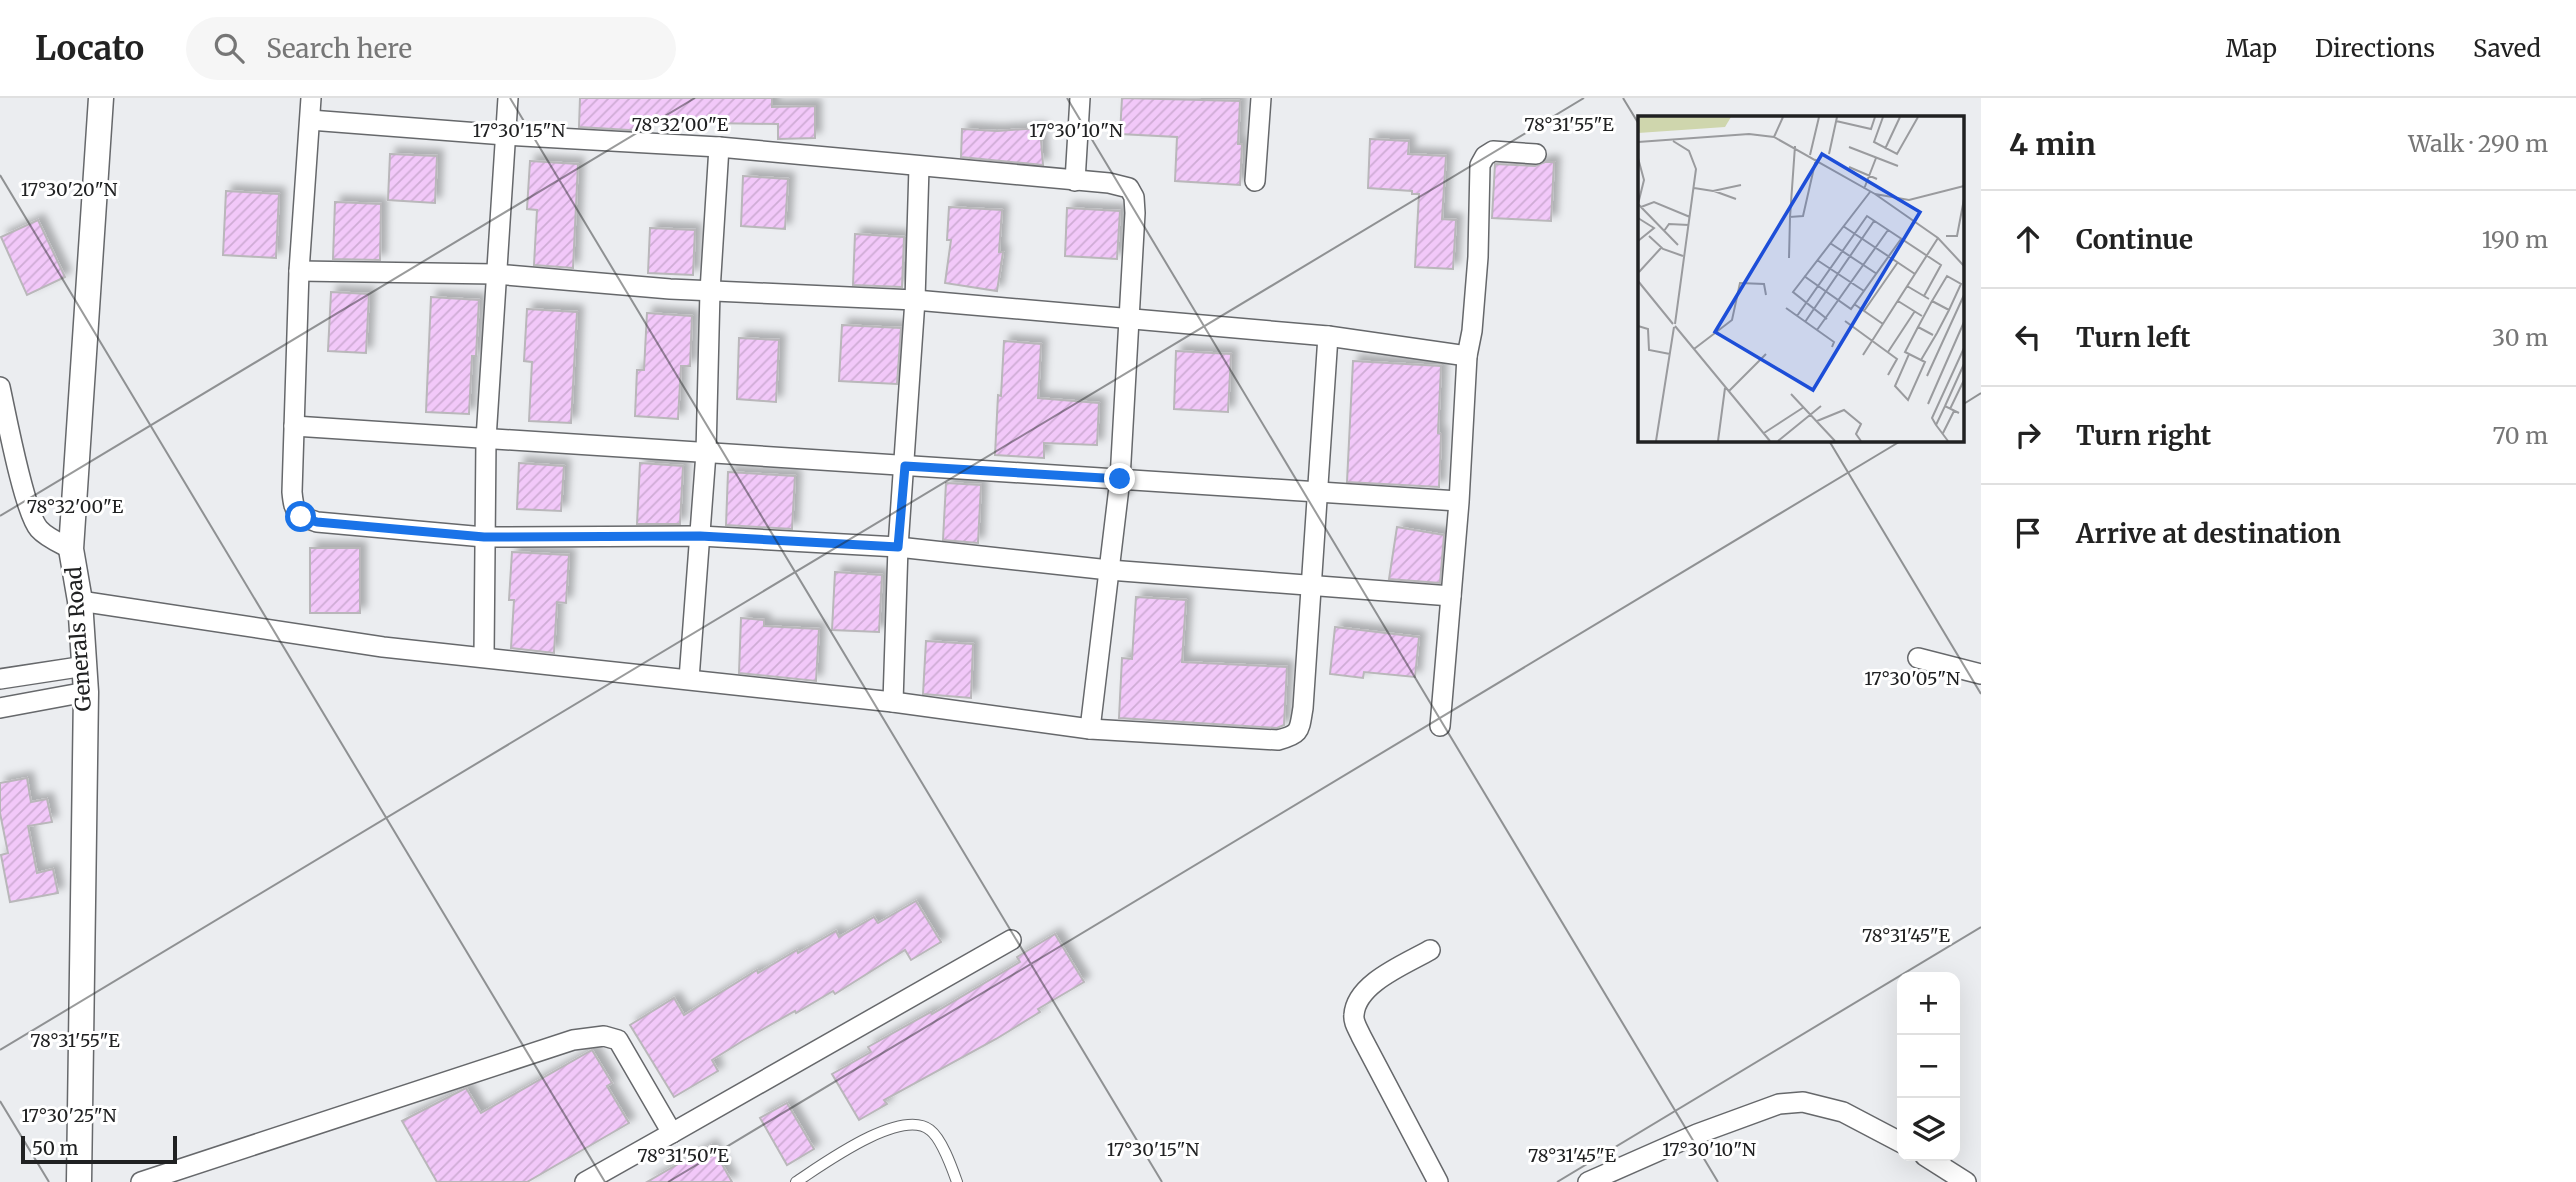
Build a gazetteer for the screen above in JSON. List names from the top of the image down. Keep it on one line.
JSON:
{"streets":{"street":["Generals Road"]},"scale_bar":"50 m","page":{"header":"Locato","search":"Search here","nav":["Map","Directions","Saved"],"heading":["4 min","Walk · 290 m"],"list":[["Continue","190 m"],["Turn left","30 m"],["Turn right","70 m"],"Arrive at destination"],"map_buttons":["+","−"],"scale":"50 m"},"coordinates":["78°32'00\"E","78°31'55\"E","17°30'15\"N","17°30'10\"N","17°30'20\"N","17°30'05\"N","78°31'45\"E","17°30'25\"N","78°31'50\"E"]}
